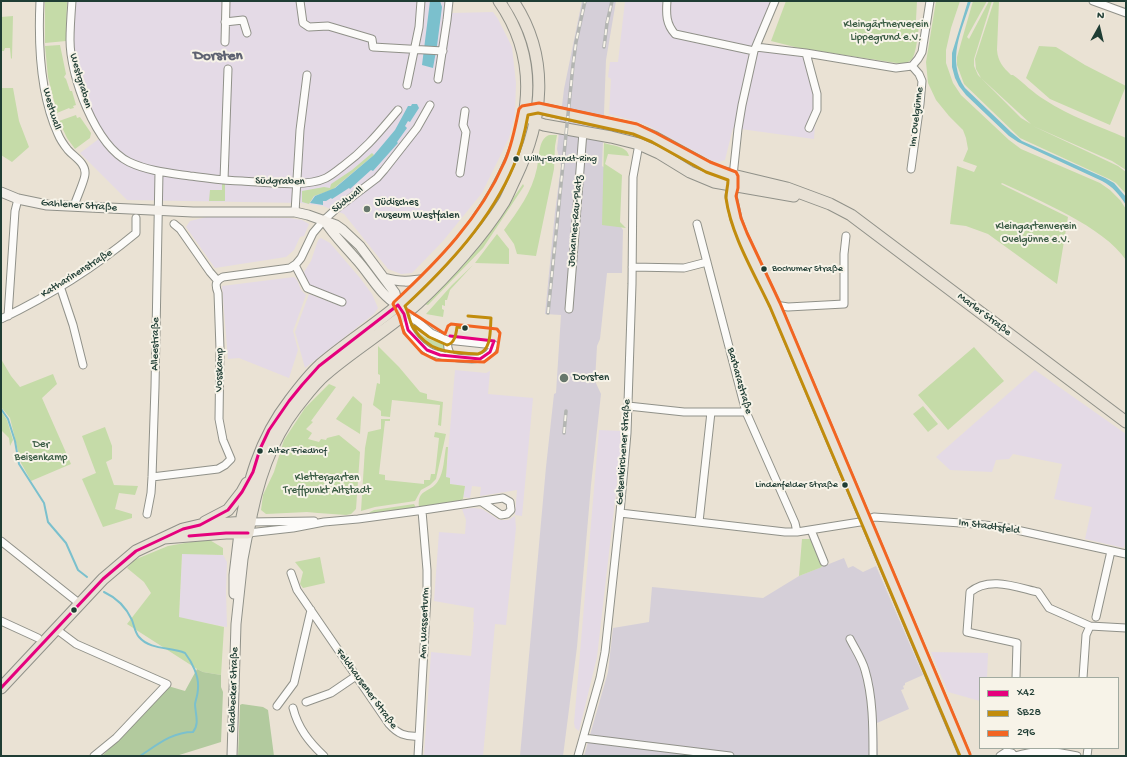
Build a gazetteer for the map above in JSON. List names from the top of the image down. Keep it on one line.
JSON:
{"streets":{"main road":["Südwall","Gahlener Straße","Marler Straße","Gladbecker Straße"],"street":["Westgraben","Westwall","Im Ovelgünne","Südgraben","Johannes-Rau-Platz","Katharinenstraße","Alleestraße","Vosskamp","Barbarastraße","Gelsenkirchener Straße","Im Stadtsfeld","Am Wasserturm","Feldhausener Straße"]},"crossings":[["Westgraben","Südgraben"],["Westgraben","Alleestraße"],["Westwall","Gahlener Straße"],["Südgraben","Alleestraße"],["Südwall","Gahlener Straße"],["Südwall","Alleestraße"],["Gahlener Straße","Alleestraße"],["Alleestraße","Vosskamp"],["Am Wasserturm","Feldhausener Straße"]],"districts":["Dorsten"],"parks":["Kleingärtnerverein Lippegrund e.V.","Kleingartenverein Ovelgünne e.V.","Der Beisenkamp","Klettergarten Treffpunkt Altstadt"],"places":["Willy-Brandt-Ring","Jüdisches Museum Westfalen","Bochumer Straße","Dorsten","Alter Friedhof","Lindenfelder Straße"],"lines":["transit line 296","transit line SB28","transit line X42"],"legend":["X42","SB28","296"],"north":"top"}
